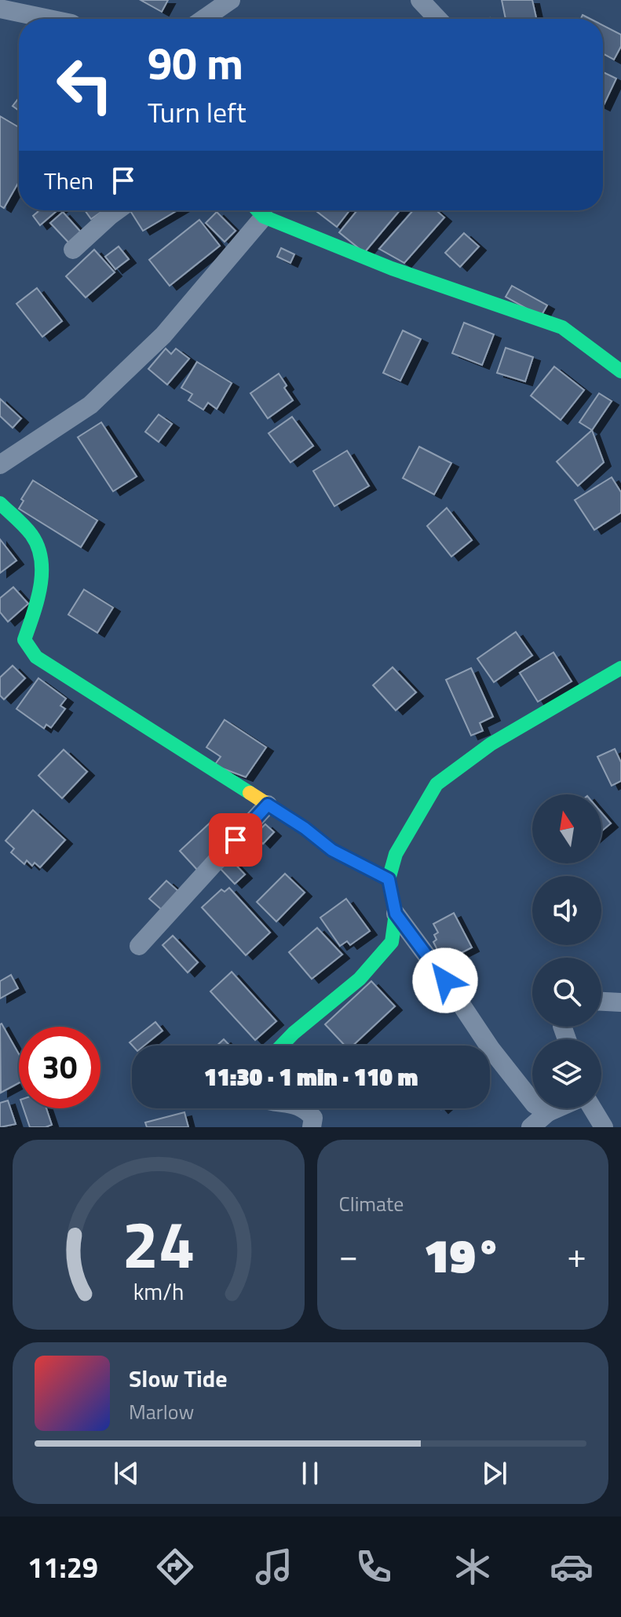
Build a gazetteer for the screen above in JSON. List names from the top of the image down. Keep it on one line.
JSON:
{"north":"top","page":{"turn":["90 m","Turn left"],"then":"Then","limit":"30","trip":"11:30 · 1 min · 110 m","tile":"Climate","heat":["−","19°","+"],"song":["Slow Tide","Marlow"],"tabs":"11:29","gauge":["24","km/h"]}}
